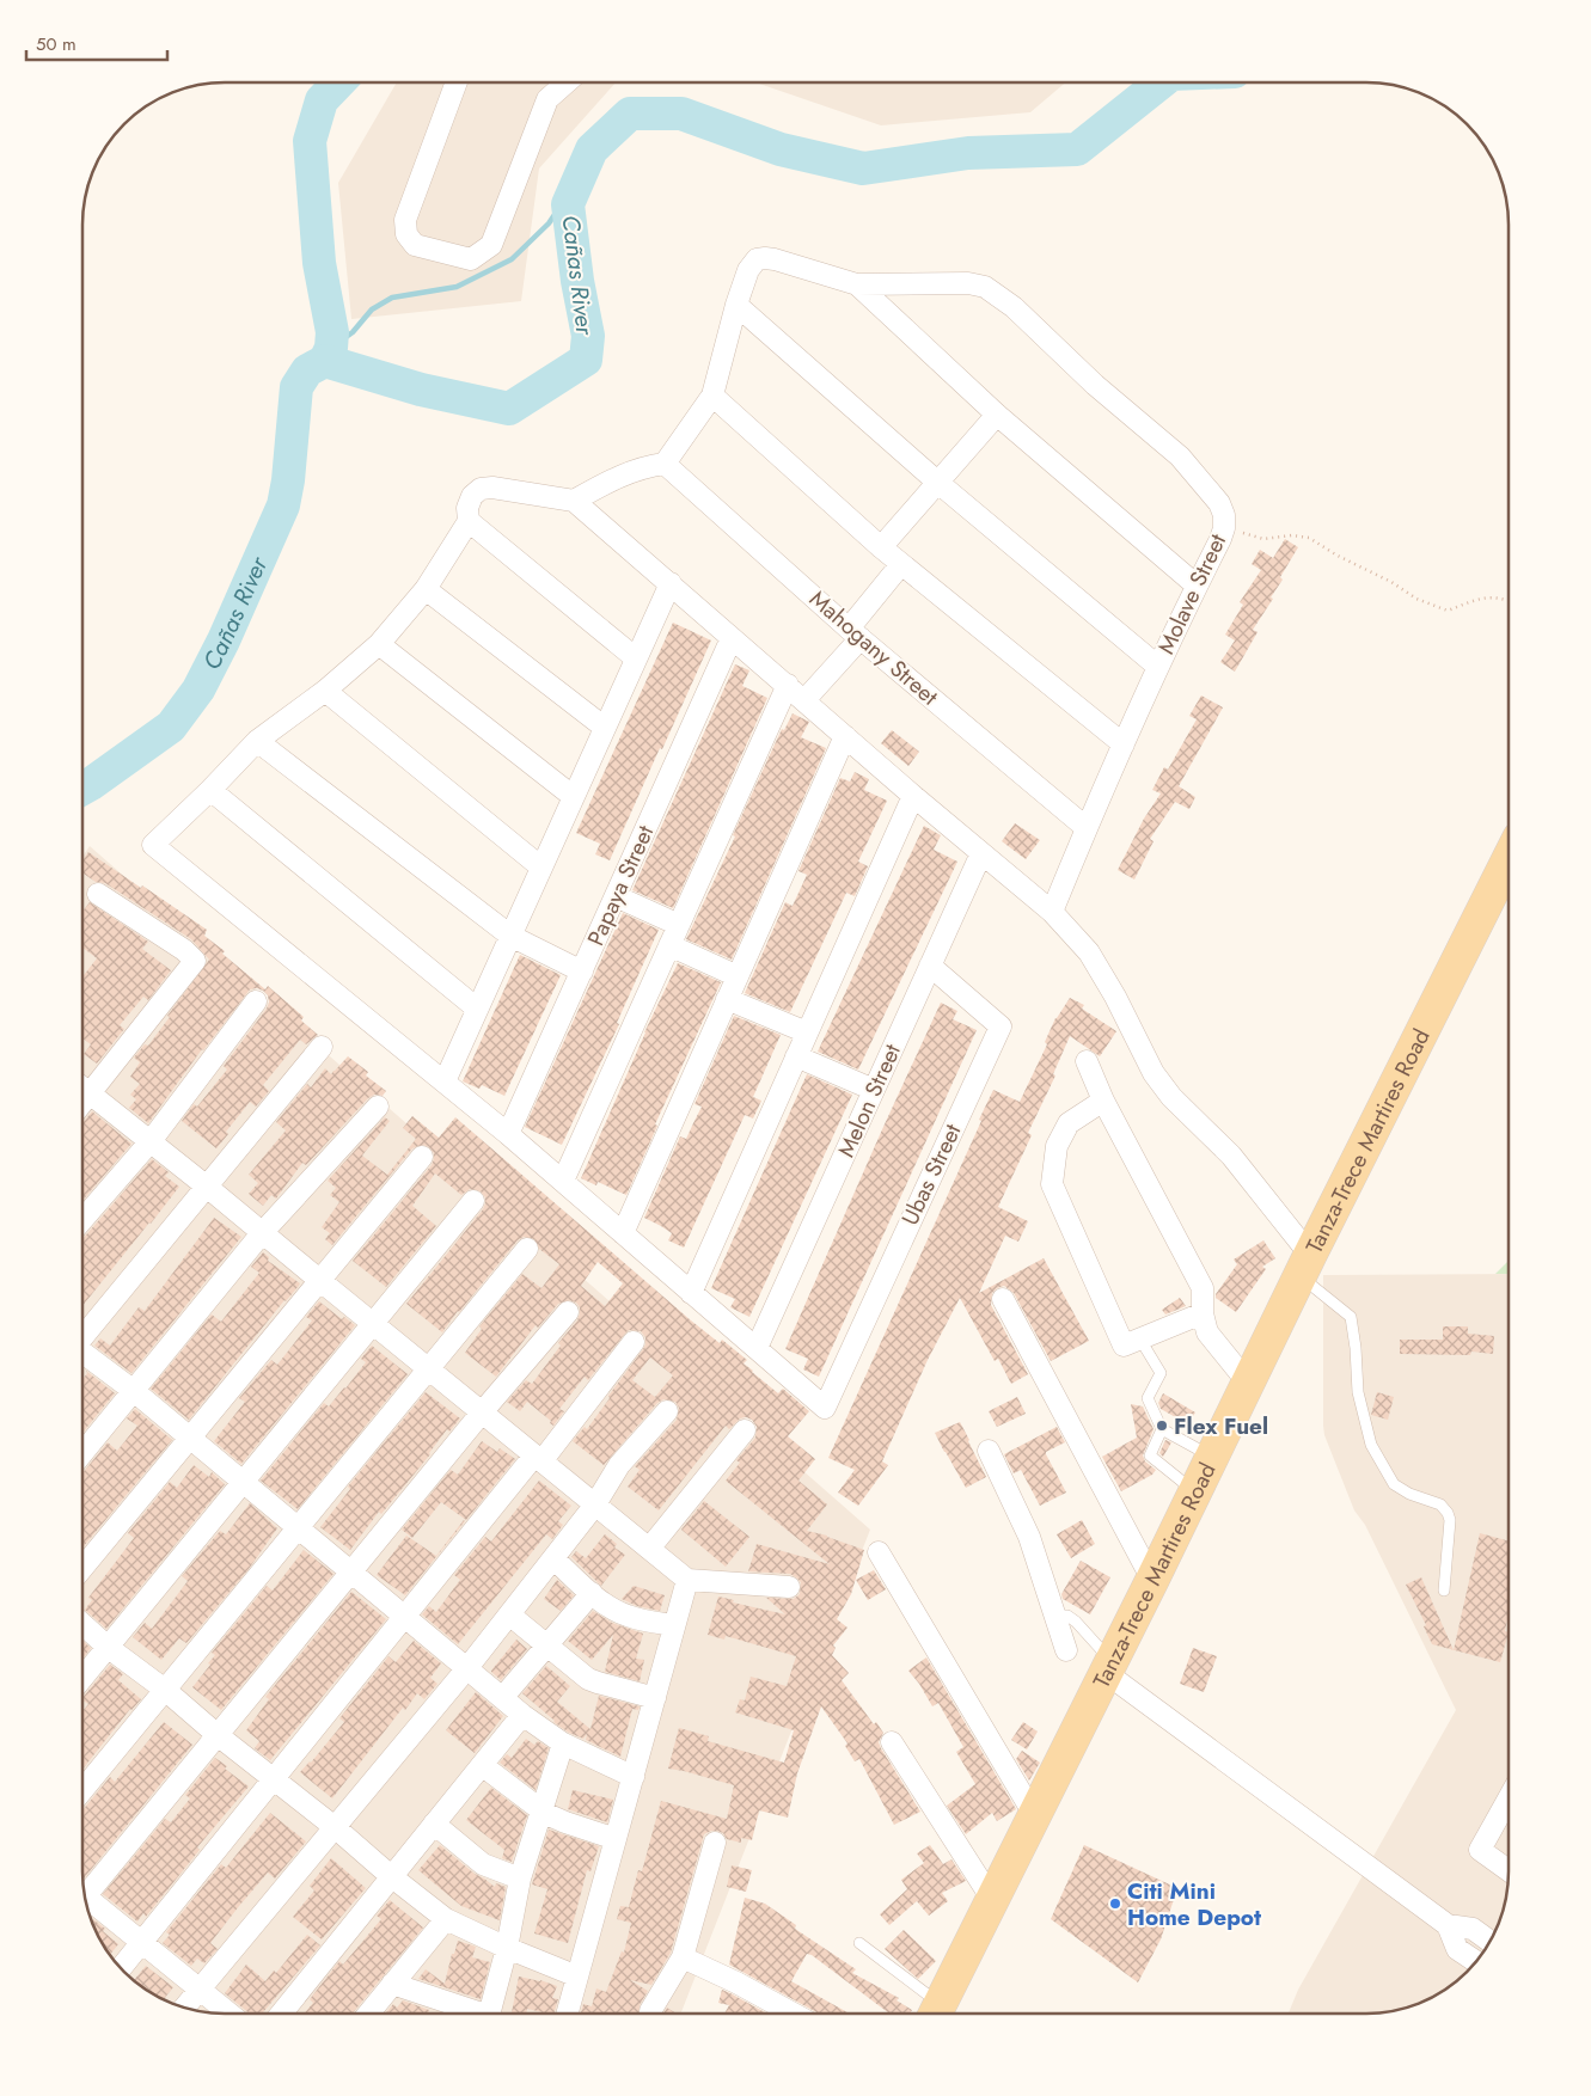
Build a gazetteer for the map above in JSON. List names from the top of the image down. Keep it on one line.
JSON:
{"streets":{"main road":["Tanza-Trece Martires Road"],"street":["Molave Street","Mahogany Street","Papaya Street","Melon Street","Ubas Street"]},"crossings":[["Molave Street","Mahogany Street"],["Melon Street","Ubas Street"]],"water":["Cañas River"],"places":["Flex Fuel","Citi Mini Home Depot"],"scale_bar":"50 m"}
